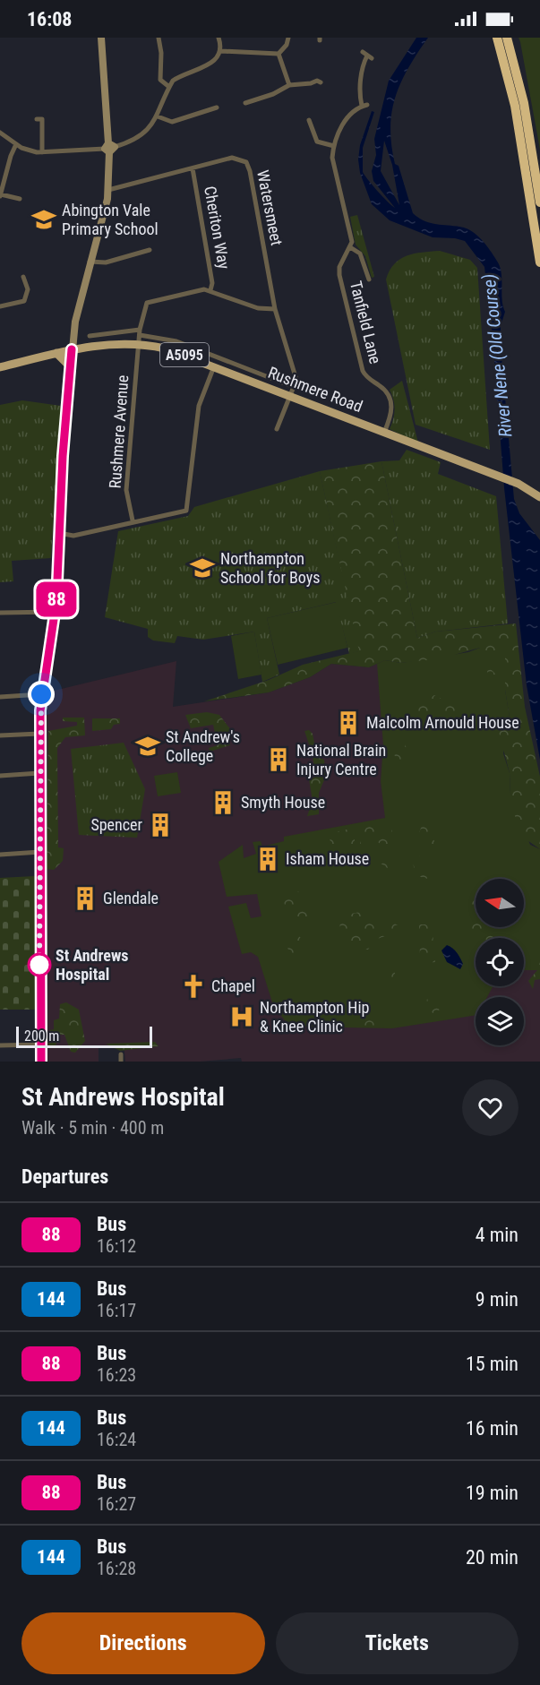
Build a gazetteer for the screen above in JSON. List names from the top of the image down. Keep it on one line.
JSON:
{"streets":{"main road":["A5095","Rushmere Road"],"street":["Watersmeet","Cheriton Way","Tanfield Lane","Rushmere Avenue"]},"crossings":[["Watersmeet","Cheriton Way"],["Watersmeet","Rushmere Road"],["Cheriton Way","Rushmere Avenue"],["Tanfield Lane","Rushmere Road"],["A5095","Rushmere Road"],["Rushmere Road","Rushmere Avenue"]],"water":["River Nene (Old Course)"],"places":{"school or university":["Abington Vale Primary School","Northampton School for Boys","St Andrew's College"],"building":["Malcolm Arnould House","National Brain Injury Centre","Smyth House","Spencer","Isham House","Glendale"],"other":["St Andrews Hospital"],"church":["Chapel"],"hospital":["Northampton Hip & Knee Clinic"]},"lines":["bus line 88"],"scale_bar":"200 m","north":"left","page":{"status":"16:08","on_map":"88","scale":"200 m","heading":[["St Andrews Hospital","Walk · 5 min · 400 m"],"Departures"],"list":[{"mark":"88","name":"Bus","note":"16:12","value":"4 min"},{"mark":"144","name":"Bus","note":"16:17","value":"9 min"},{"mark":"88","name":"Bus","note":"16:23","value":"15 min"},{"mark":"144","name":"Bus","note":"16:24","value":"16 min"},{"mark":"88","name":"Bus","note":"16:27","value":"19 min"},{"mark":"144","name":"Bus","note":"16:28","value":"20 min"}],"buttons":["Directions","Tickets"]}}
